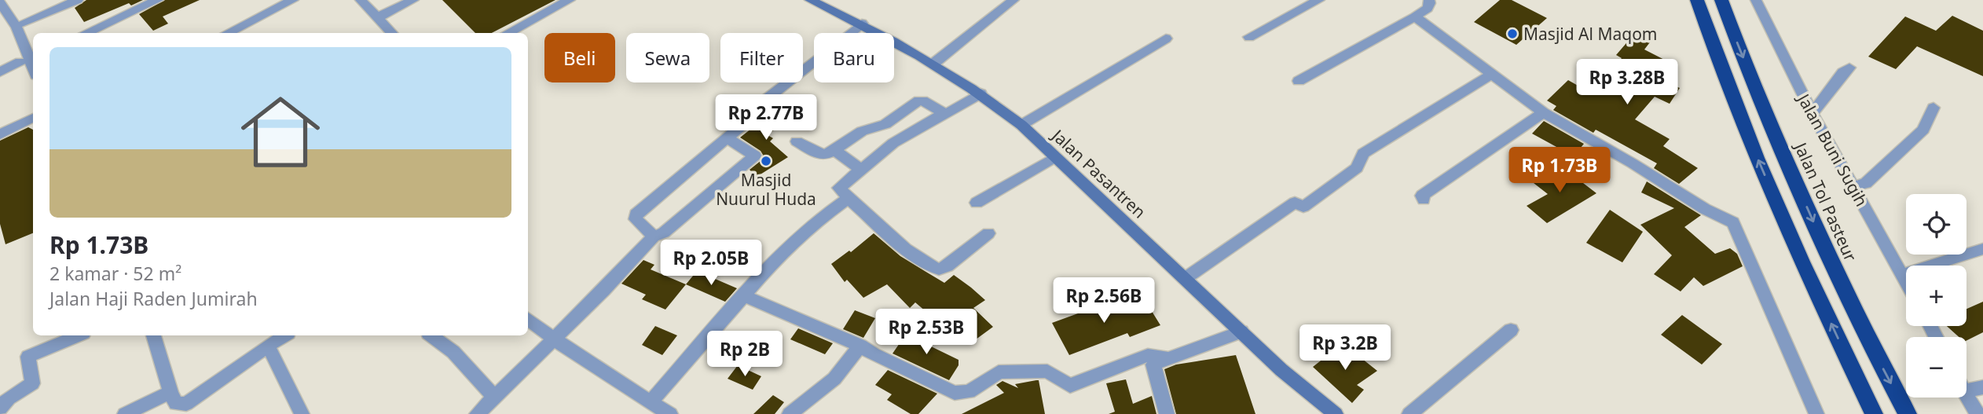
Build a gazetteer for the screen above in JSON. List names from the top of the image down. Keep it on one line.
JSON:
{"streets":{"highway":["Jalan Tol Pasteur"],"main road":["Jalan Pasantren"],"street":["Jalan Buni Sugih"]},"places":["Masjid Al Maqom","Masjid Nuurul Huda"],"page":{"chip":["Beli","Sewa","Filter","Baru"],"list":[{"name":"Rp 1.73B","note":"2 kamar · 52 m² · Jalan Haji Raden Jumirah"}],"price":["Rp 3.28B","Rp 2.77B","Rp 1.73B","Rp 2.05B","Rp 2.56B","Rp 2.53B","Rp 3.2B","Rp 2B"],"map_buttons":["+","−"]}}
